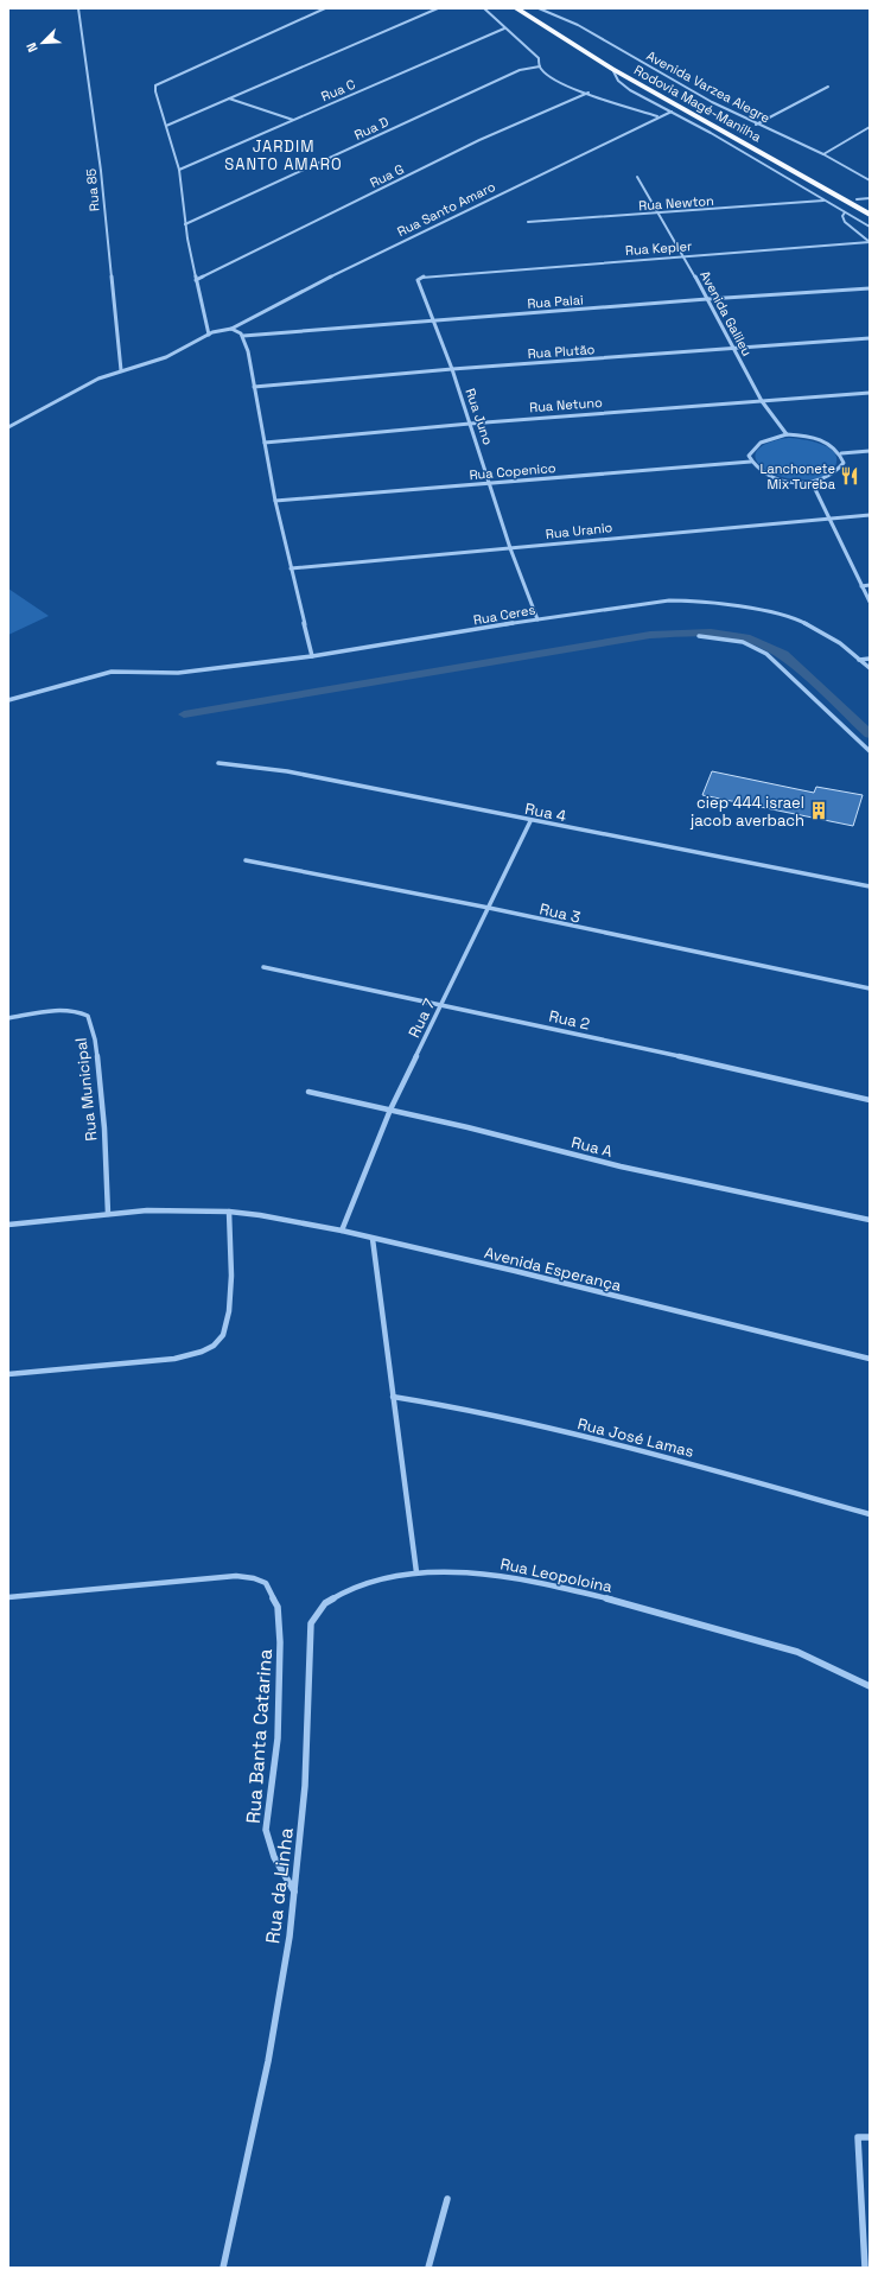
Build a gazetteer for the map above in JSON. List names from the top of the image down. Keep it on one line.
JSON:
{"streets":{"highway":["Rodovia Magé-Manilha"],"street":["Avenida Varzea Alegre","Rua C","Rua D","Rua G","Rua 85","Rua Newton","Rua Santo Amaro","Rua Kepler","Rua Palai","Avenida Galileu","Rua Plutão","Rua Netuno","Rua Juno","Rua Copenico","Rua Uranio","Rua Ceres","Rua 4","Rua 3","Rua 7","Rua 2","Rua Municipal","Rua A","Avenida Esperança","Rua José Lamas","Rua Leopoloina","Rua Banta Catarina","Rua da Linha"]},"crossings":[["Rua Newton","Avenida Galileu"],["Rua Kepler","Avenida Galileu"],["Rua Kepler","Rua Juno"],["Rua Palai","Avenida Galileu"],["Rua Palai","Rua Juno"],["Avenida Galileu","Rua Plutão"],["Avenida Galileu","Rua Netuno"],["Rua Plutão","Rua Juno"],["Rua Netuno","Rua Juno"],["Rua Juno","Rua Copenico"],["Rua Juno","Rua Uranio"],["Rua Juno","Rua Ceres"],["Rua 4","Rua 7"],["Rua 3","Rua 7"],["Rua 7","Rua 2"],["Rua 7","Rua A"],["Rua 7","Avenida Esperança"],["Rua Leopoloina","Rua da Linha"],["Rua Banta Catarina","Rua da Linha"]],"districts":["JARDIM SANTO AMARO"],"places":{"restaurant":["Lanchonete Mix Tureba"],"building":["ciep 444 israel jacob averbach"]},"north":"bottom left"}
